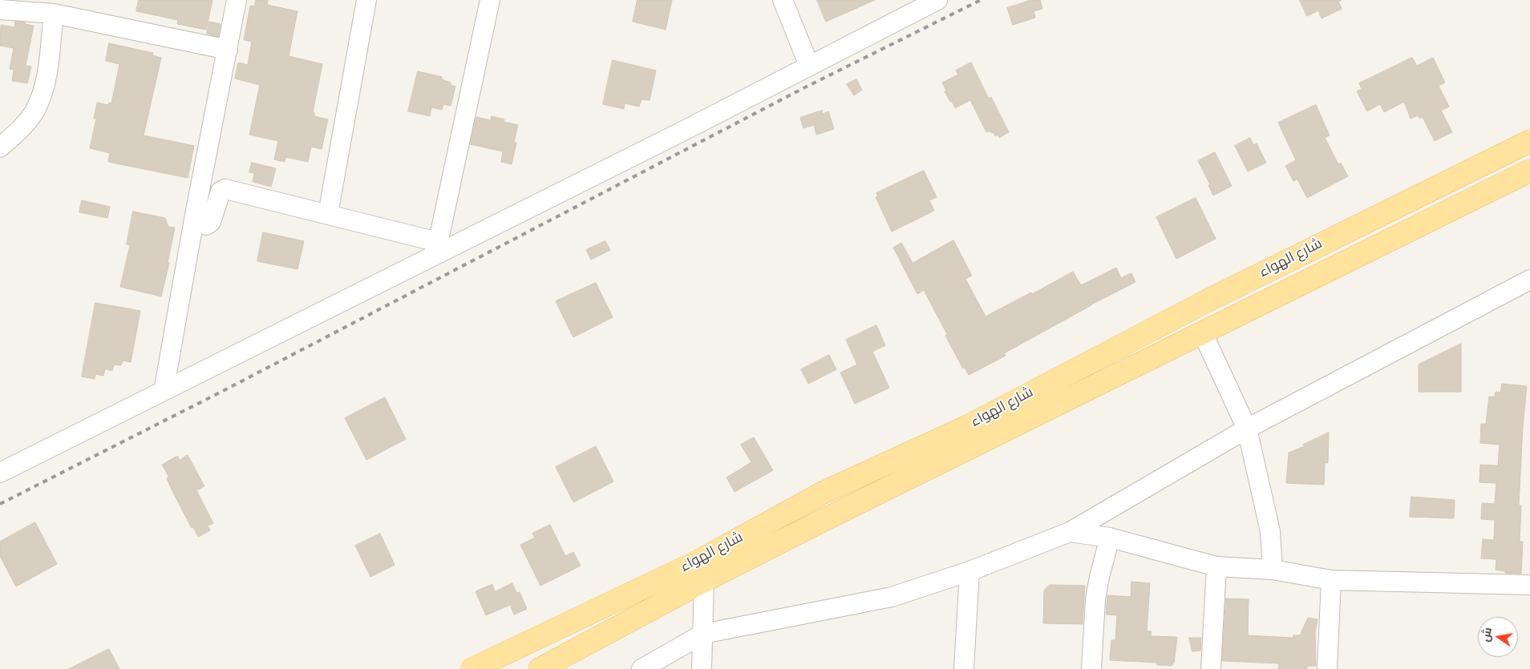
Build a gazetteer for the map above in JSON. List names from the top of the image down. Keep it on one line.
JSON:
{"streets":{"main road":["شارع الهواء"]},"north":"left"}
